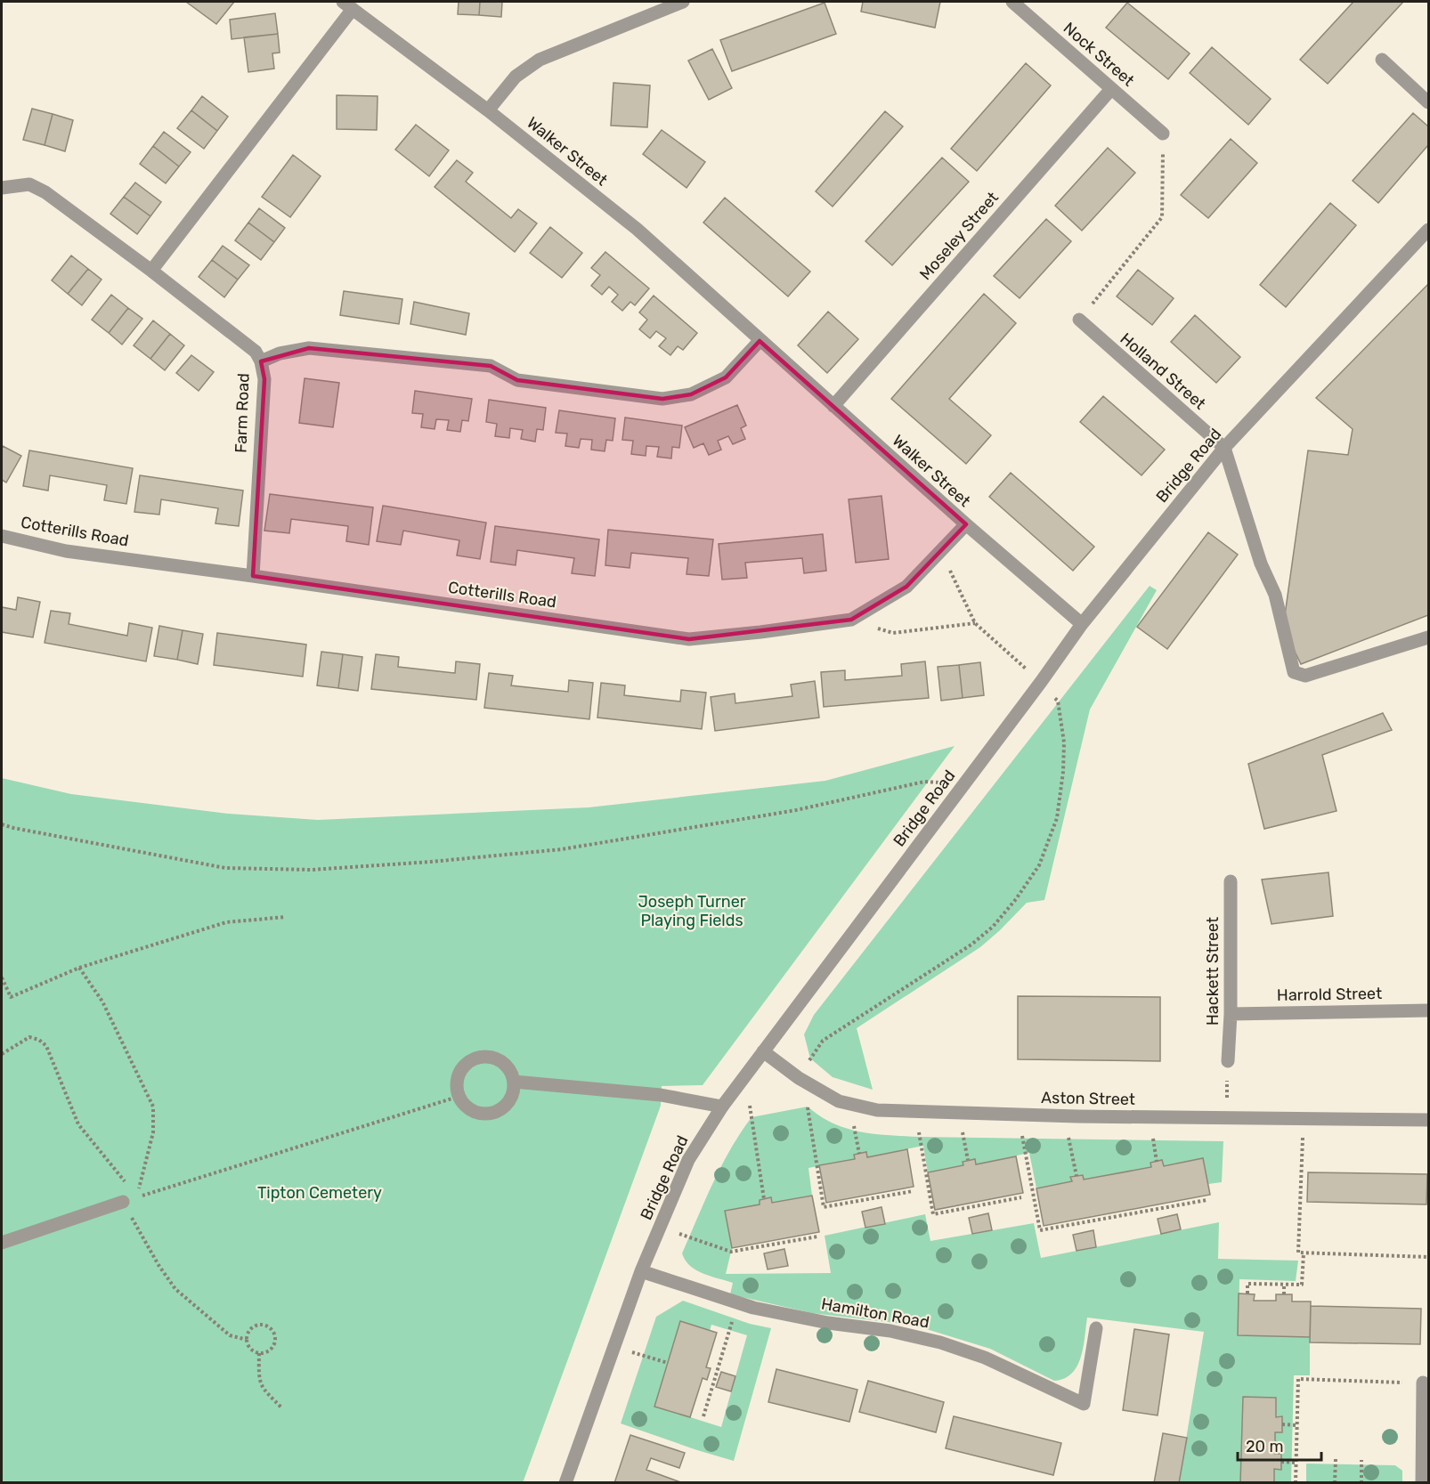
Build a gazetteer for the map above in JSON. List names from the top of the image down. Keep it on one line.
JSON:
{"streets":{"street":["Nock Street","Walker Street","Moseley Street","Holland Street","Farm Road","Bridge Road","Cotterills Road","Hackett Street","Harrold Street","Aston Street","Hamilton Road"]},"crossings":[["Nock Street","Moseley Street"],["Walker Street","Moseley Street"],["Walker Street","Bridge Road"],["Walker Street","Cotterills Road"],["Holland Street","Bridge Road"],["Farm Road","Cotterills Road"],["Bridge Road","Aston Street"],["Bridge Road","Hamilton Road"],["Hackett Street","Harrold Street"]],"parks":["Joseph Turner Playing Fields","Tipton Cemetery"],"scale_bar":"20 m"}
